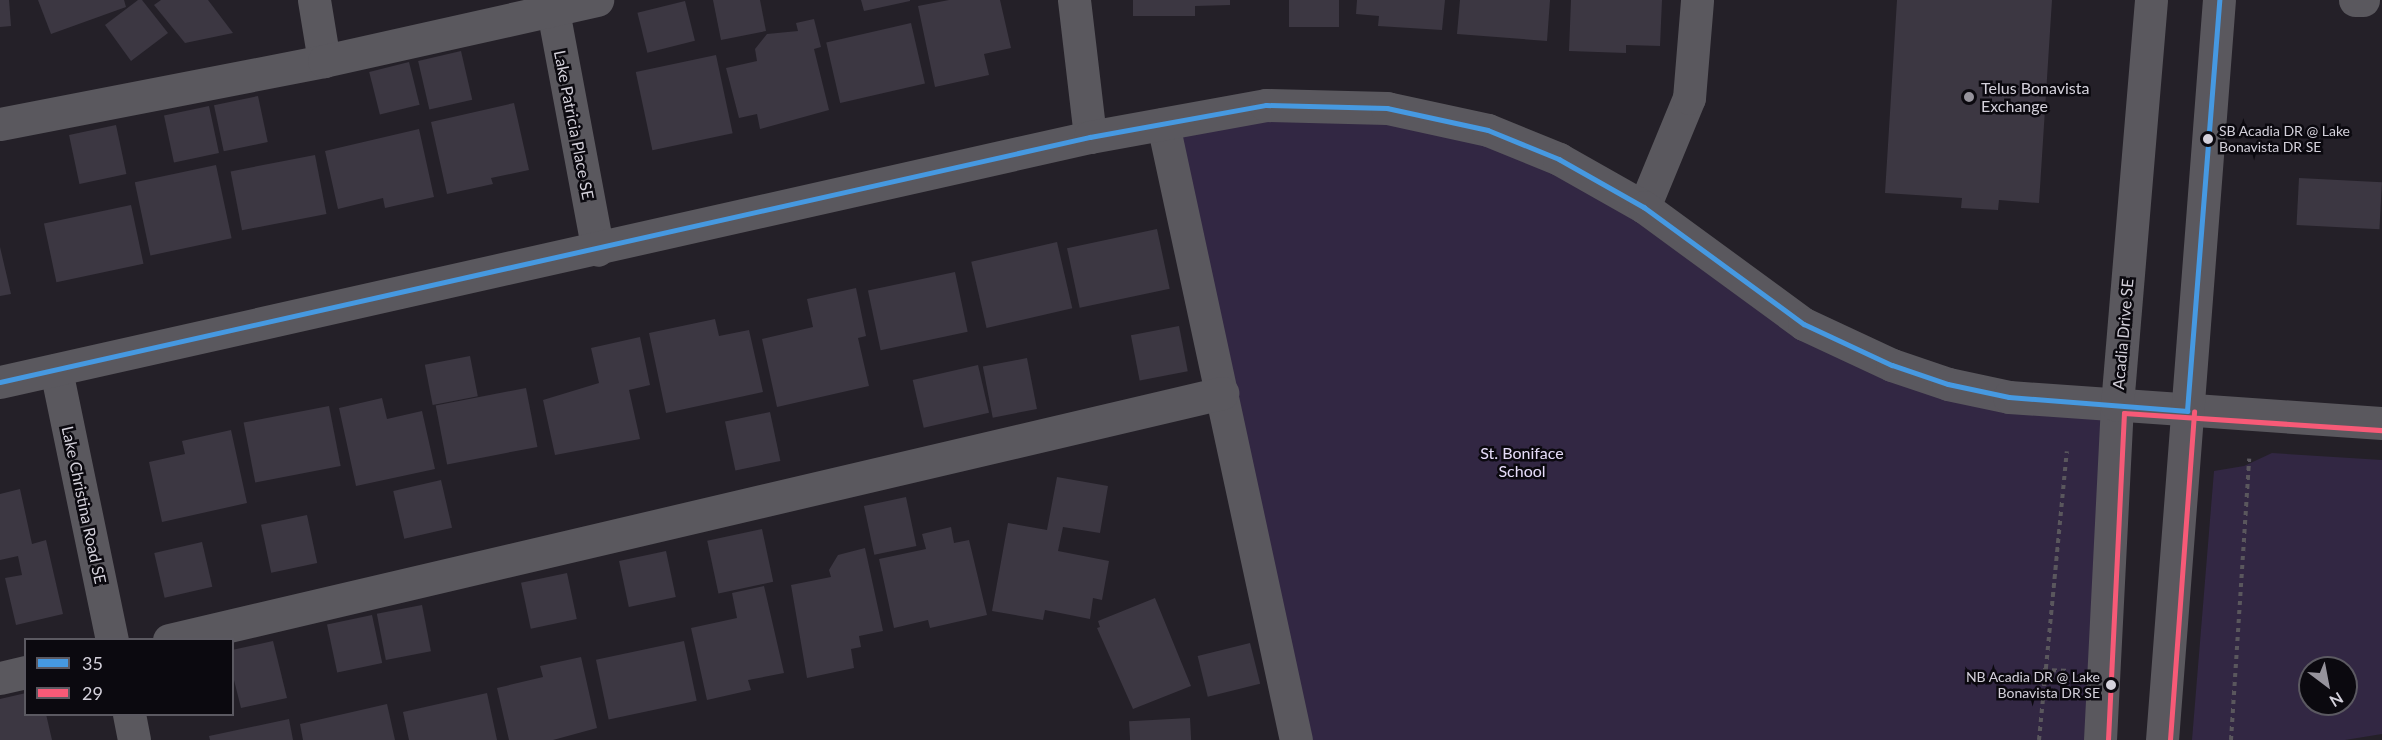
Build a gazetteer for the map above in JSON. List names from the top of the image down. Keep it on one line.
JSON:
{"streets":{"street":["Lake Patricia Place SE","Acadia Drive SE","Lake Christina Road SE"]},"parks":["St. Boniface School"],"places":["Telus Bonavista Exchange","SB Acadia DR @ Lake Bonavista DR SE","NB Acadia DR @ Lake Bonavista DR SE"],"lines":["transit line 35","transit line 29"],"legend":["35","29"],"north":"bottom right"}
